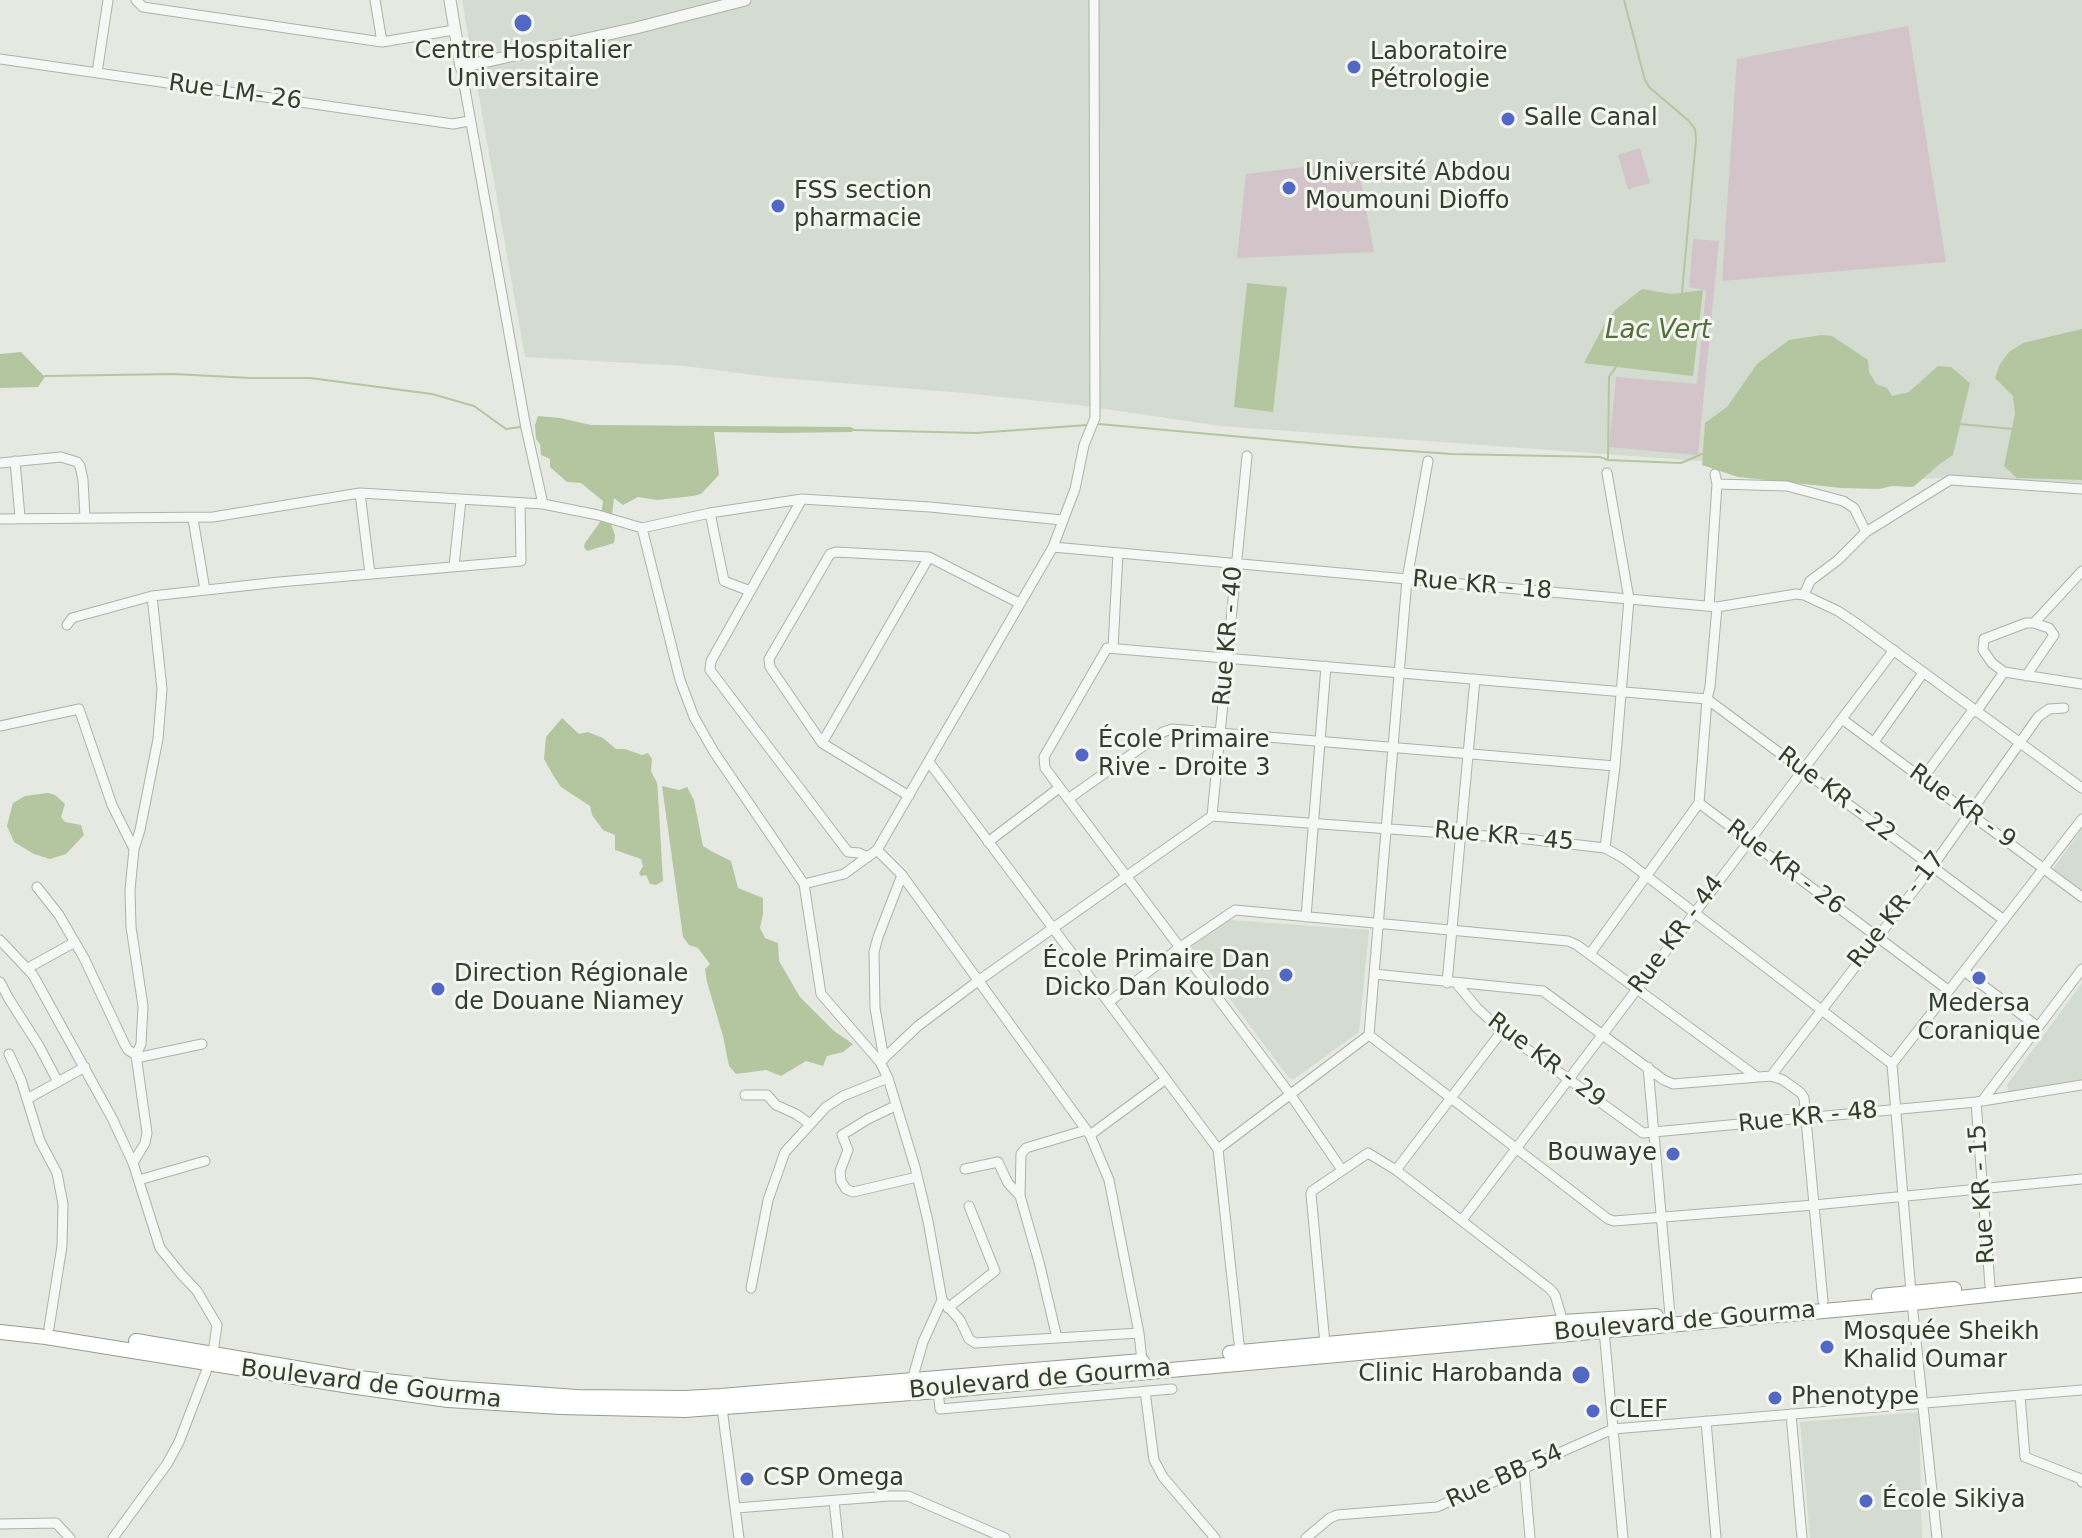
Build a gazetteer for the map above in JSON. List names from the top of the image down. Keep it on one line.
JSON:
{"streets":{"highway":["Boulevard de Gourma"],"street":["Rue LM- 26","Rue KR - 18","Rue KR - 40","Rue KR - 22","Rue KR - 9","Rue KR - 45","Rue KR - 26","Rue KR - 17","Rue KR - 44","Rue KR - 29","Rue KR - 48","Rue KR - 15","Rue BB 54"]},"crossings":[["Rue KR - 18","Rue KR - 40"],["Rue KR - 40","Rue KR - 45"],["Rue KR - 22","Rue KR - 17"],["Rue KR - 22","Rue KR - 44"],["Rue KR - 9","Rue KR - 17"],["Rue KR - 9","Rue KR - 44"],["Rue KR - 45","Rue KR - 17"],["Rue KR - 45","Rue KR - 44"],["Rue KR - 26","Rue KR - 17"],["Rue KR - 26","Rue KR - 44"],["Rue KR - 44","Rue KR - 29"],["Rue KR - 29","Rue KR - 48"],["Rue KR - 48","Rue KR - 15"],["Rue KR - 15","Boulevard de Gourma"]],"water":["Lac Vert"],"places":["Centre Hospitalier Universitaire","Laboratoire Pétrologie","Salle Canal","Université Abdou Moumouni Dioffo","FSS section pharmacie","École Primaire Rive - Droite 3","École Primaire Dan Dicko Dan Koulodo","Medersa Coranique","Direction Régionale de Douane Niamey","Bouwaye","Mosquée Sheikh Khalid Oumar","Clinic Harobanda","Phenotype","CLEF","CSP Omega","École Sikiya"]}
